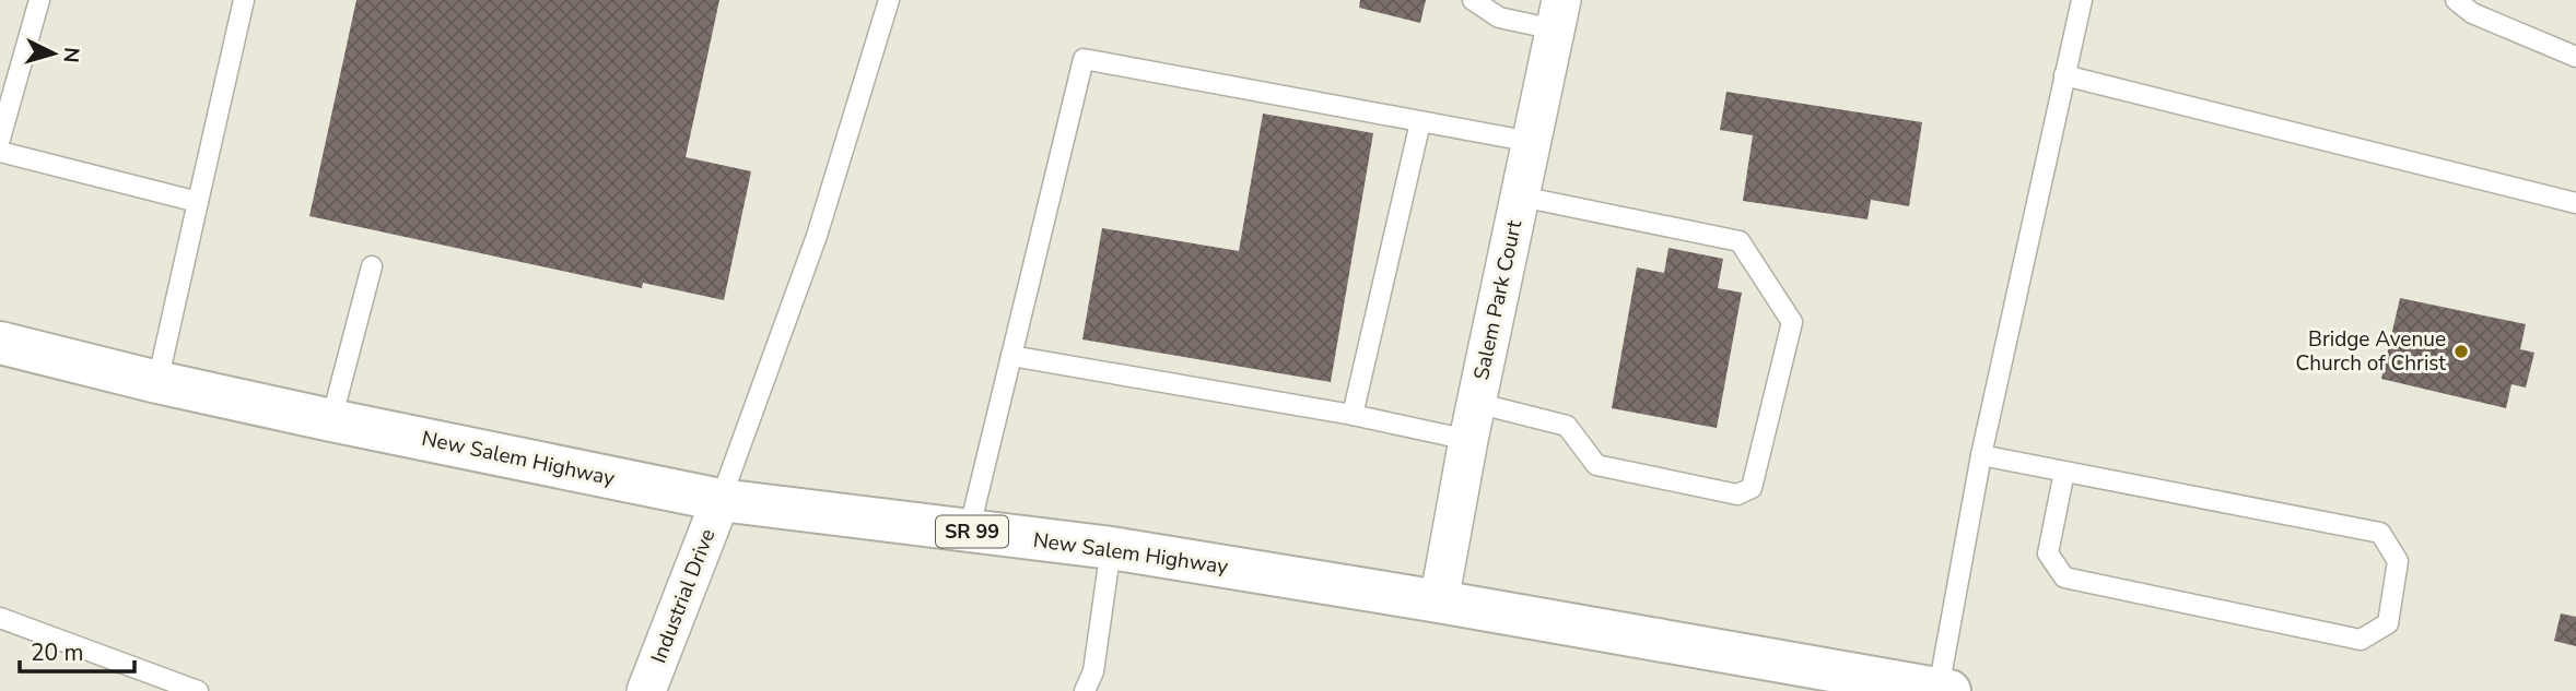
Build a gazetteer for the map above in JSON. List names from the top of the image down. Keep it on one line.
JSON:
{"streets":{"main road":["New Salem Highway","SR 99"],"street":["Salem Park Court","Industrial Drive"]},"crossings":[["Salem Park Court","New Salem Highway"],["New Salem Highway","Industrial Drive"]],"places":["Bridge Avenue Church of Christ"],"scale_bar":"20 m","north":"right"}
